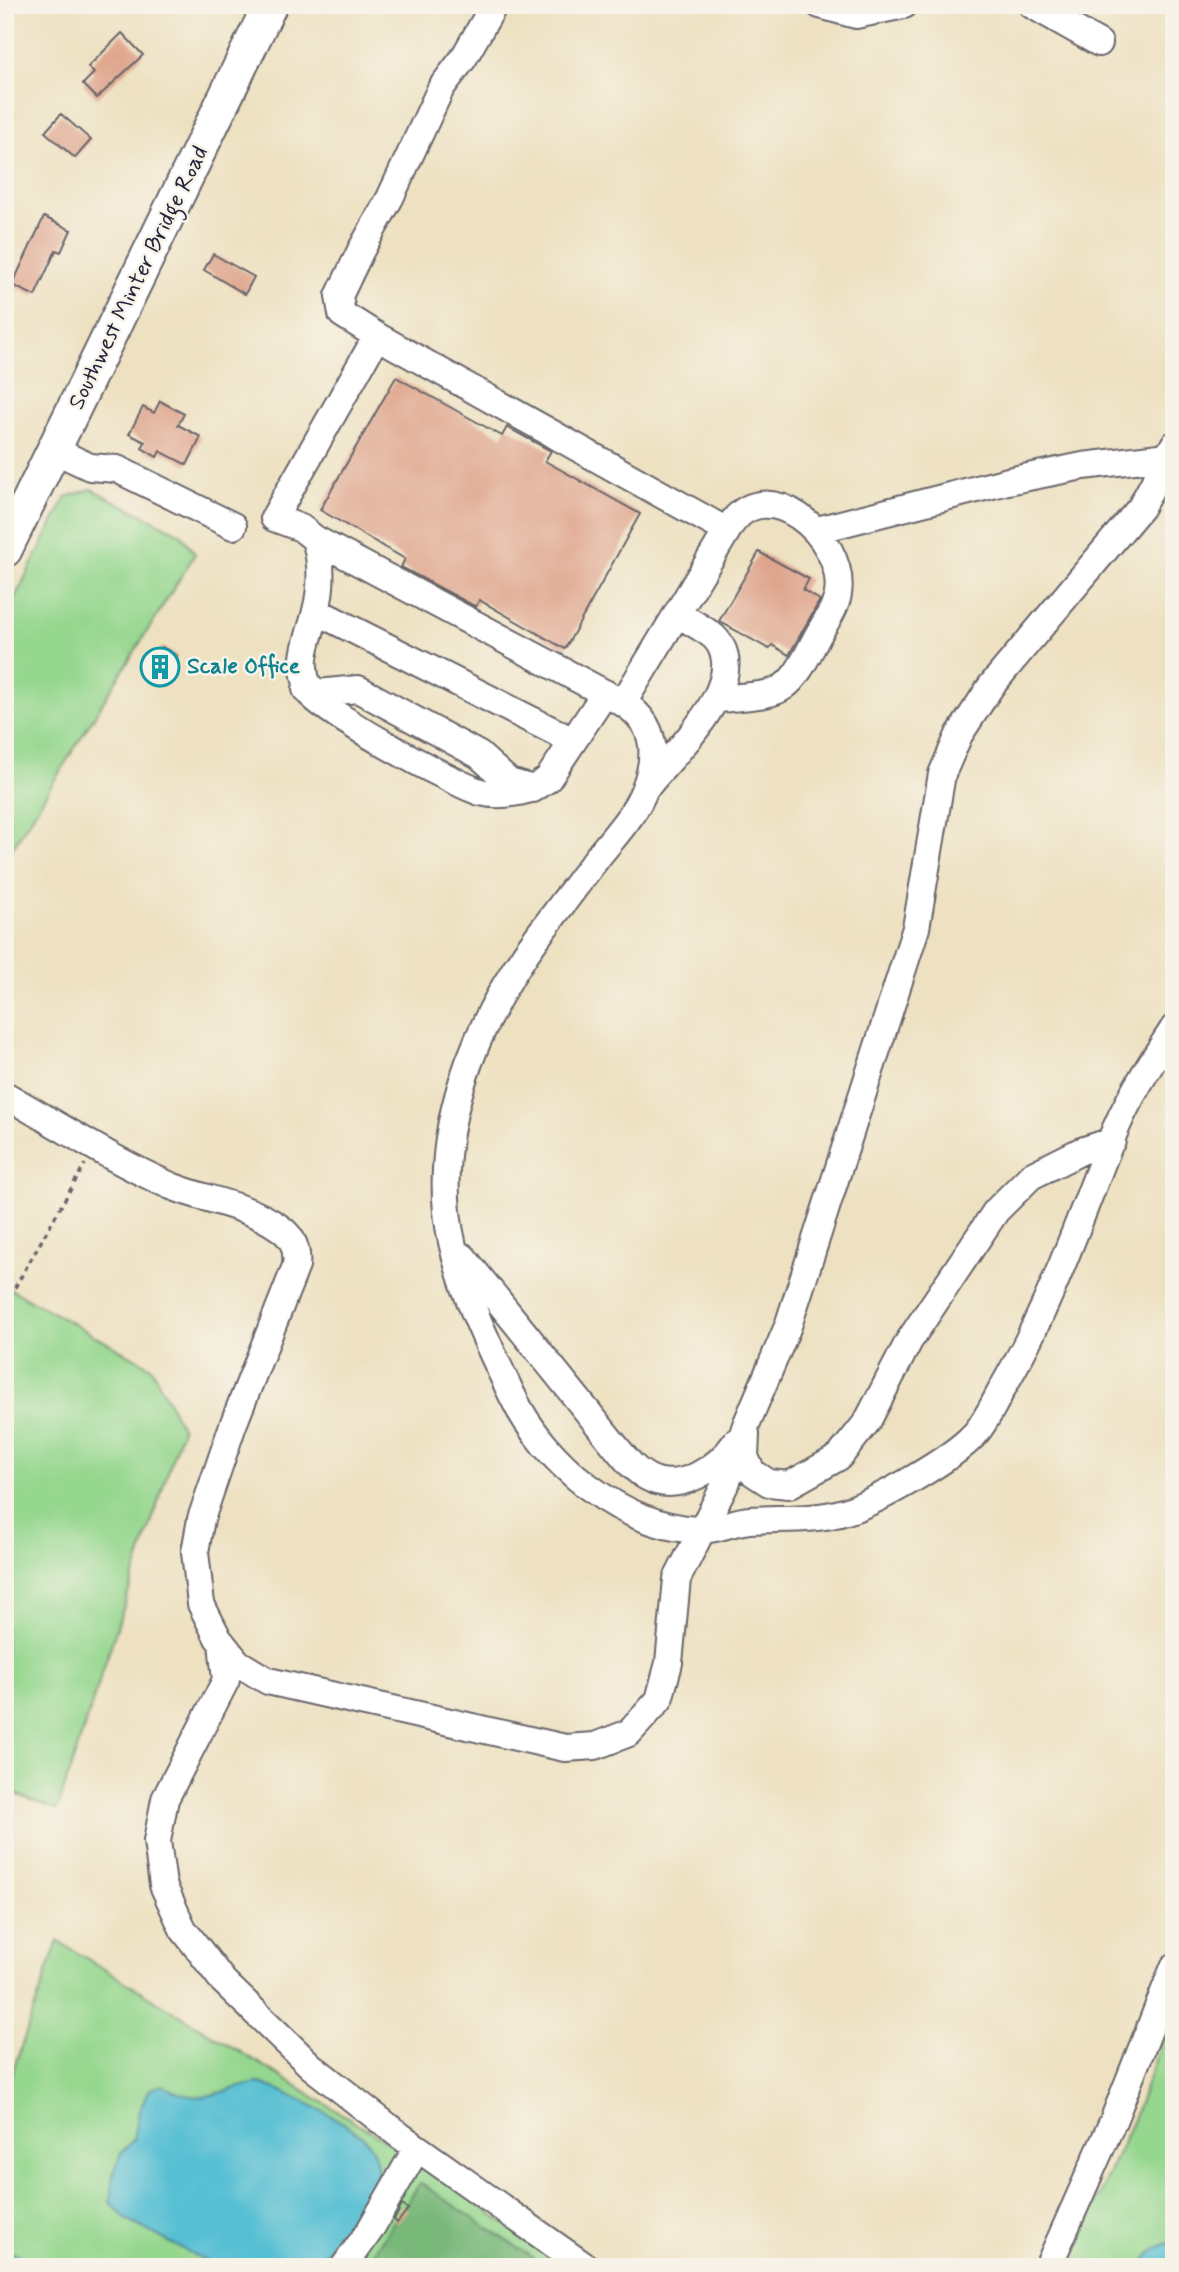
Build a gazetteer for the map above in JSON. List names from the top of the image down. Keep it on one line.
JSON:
{"streets":{"main road":["Southwest Minter Bridge Road"]},"places":{"building":["Scale Office"]}}
